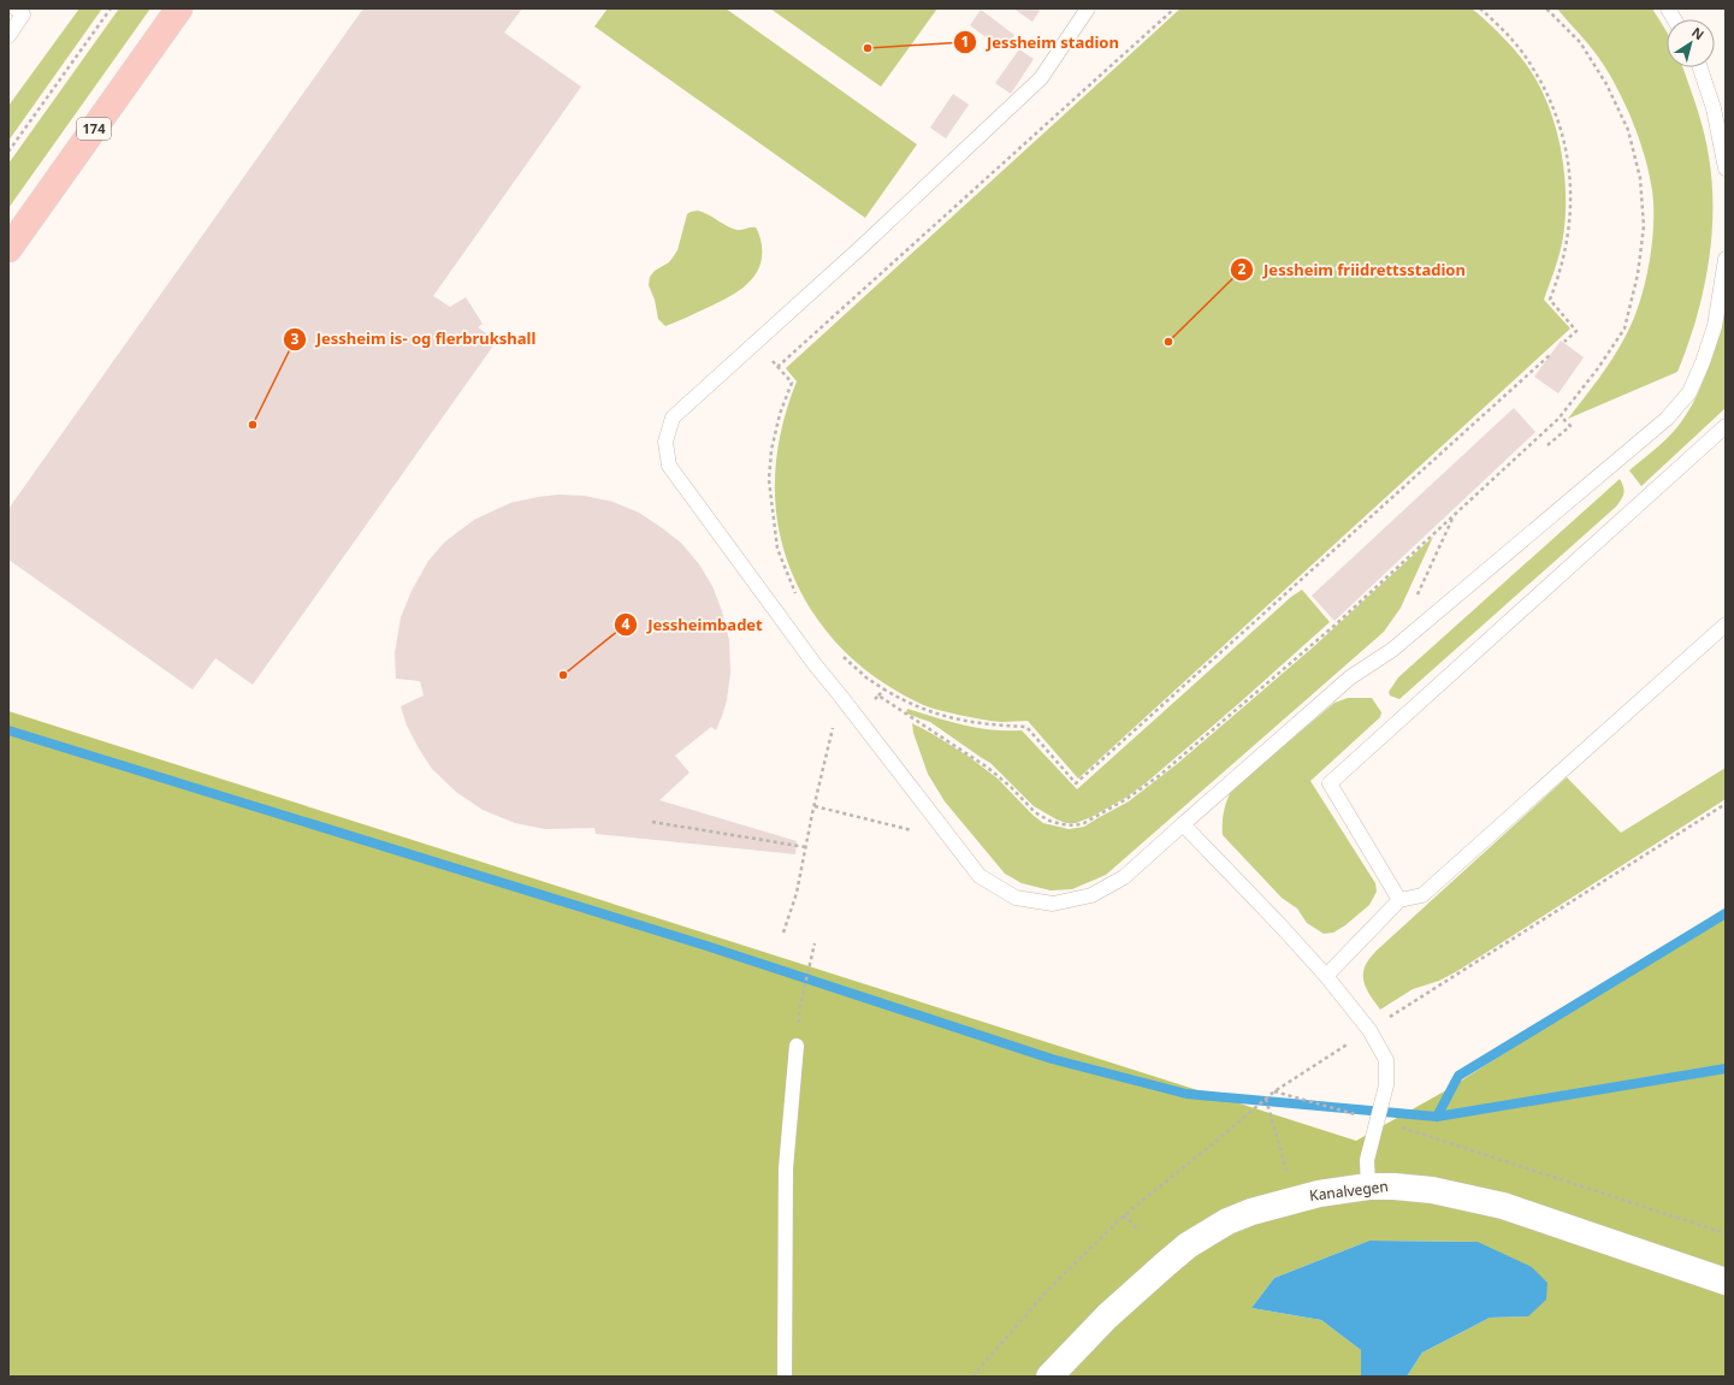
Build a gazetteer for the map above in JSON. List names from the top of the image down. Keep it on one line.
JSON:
{"streets":{"main road":["174"],"street":["Kanalvegen"]},"places":["Jessheim stadion","Jessheim friidrettsstadion","Jessheim is- og flerbrukshall","Jessheimbadet"],"north":"top right"}
